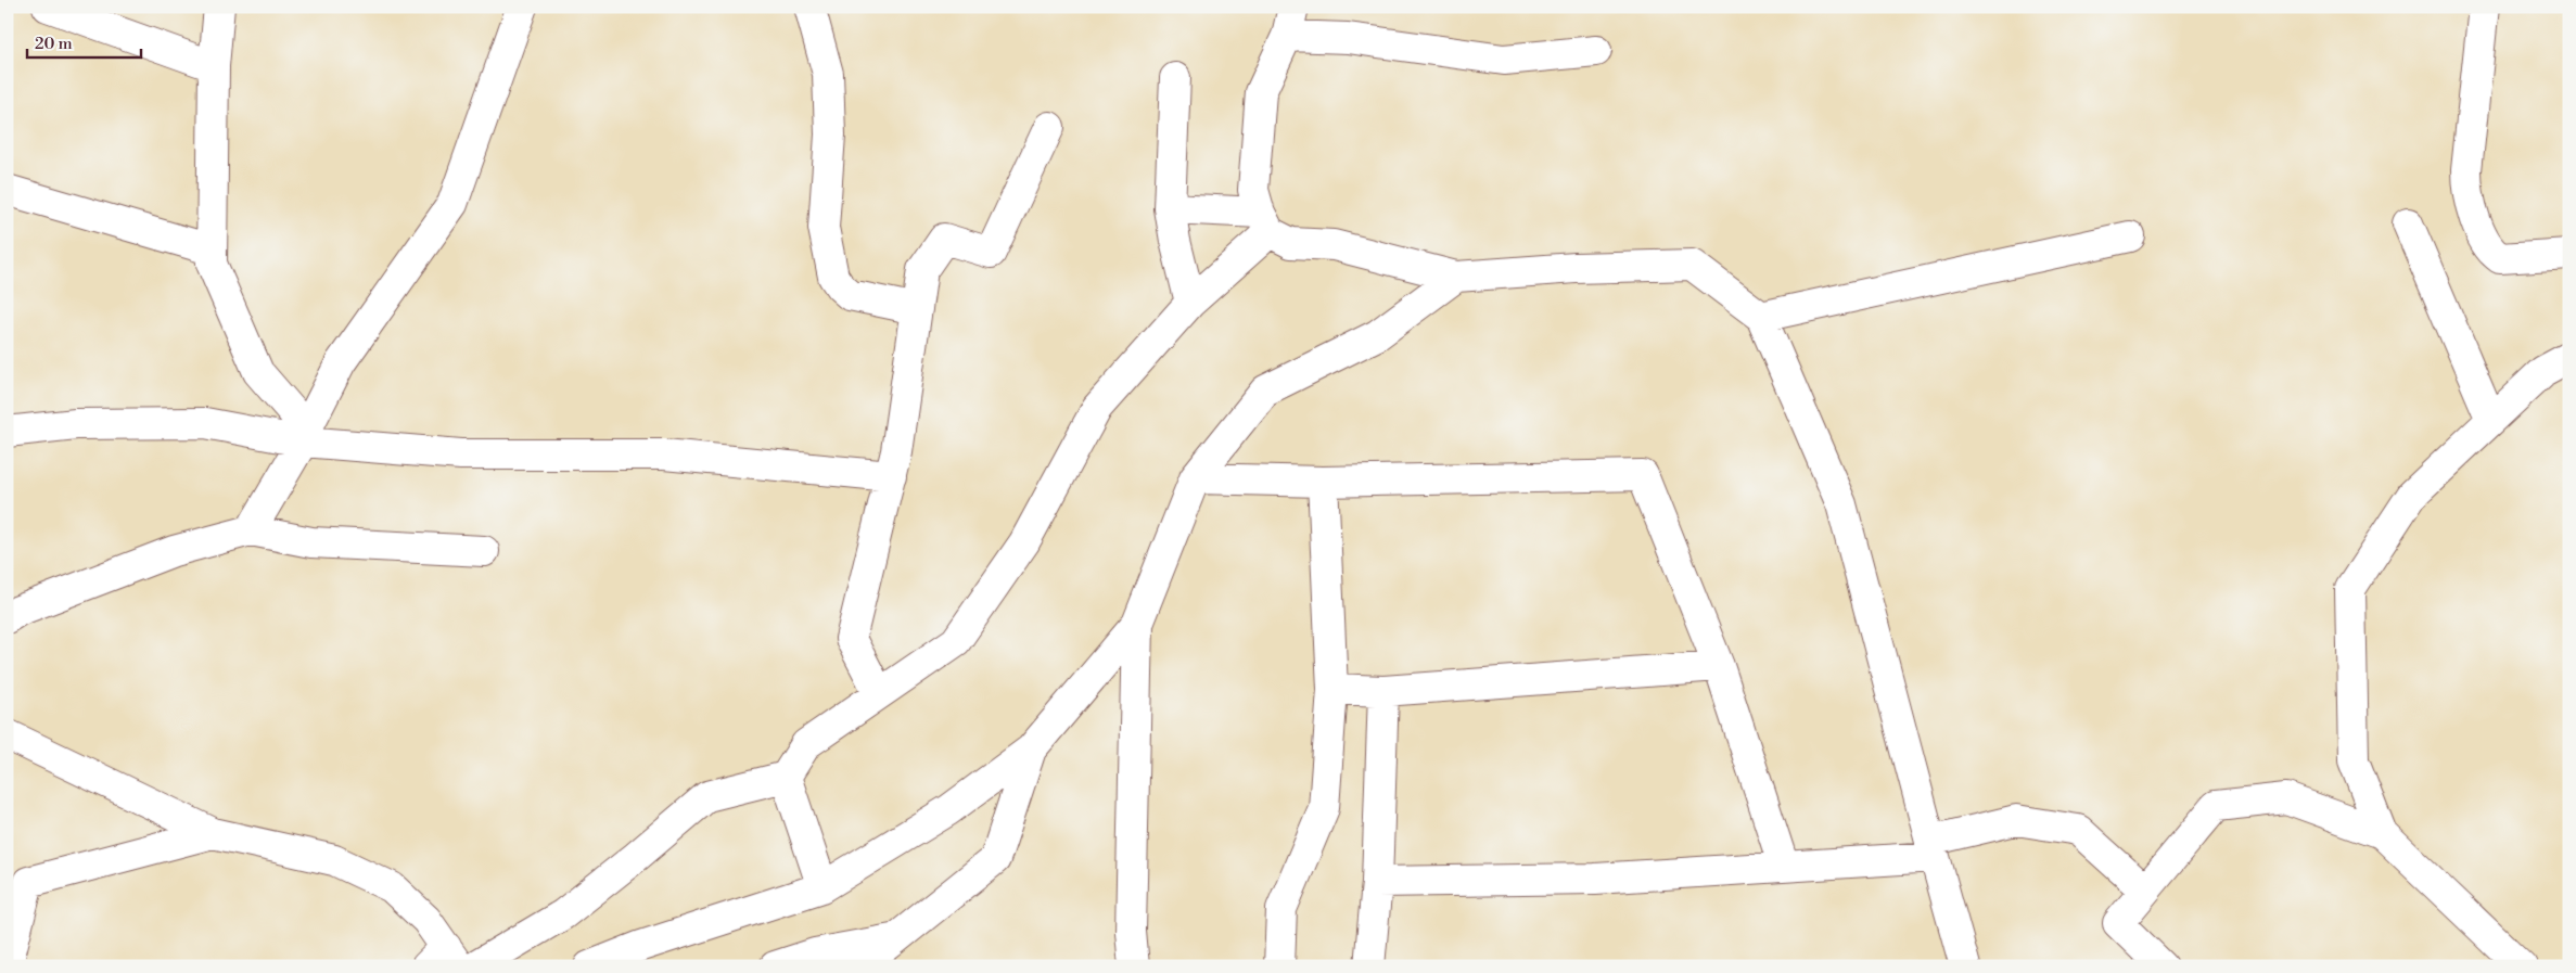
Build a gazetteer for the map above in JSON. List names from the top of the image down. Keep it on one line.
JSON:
{"scale_bar":"20 m"}
